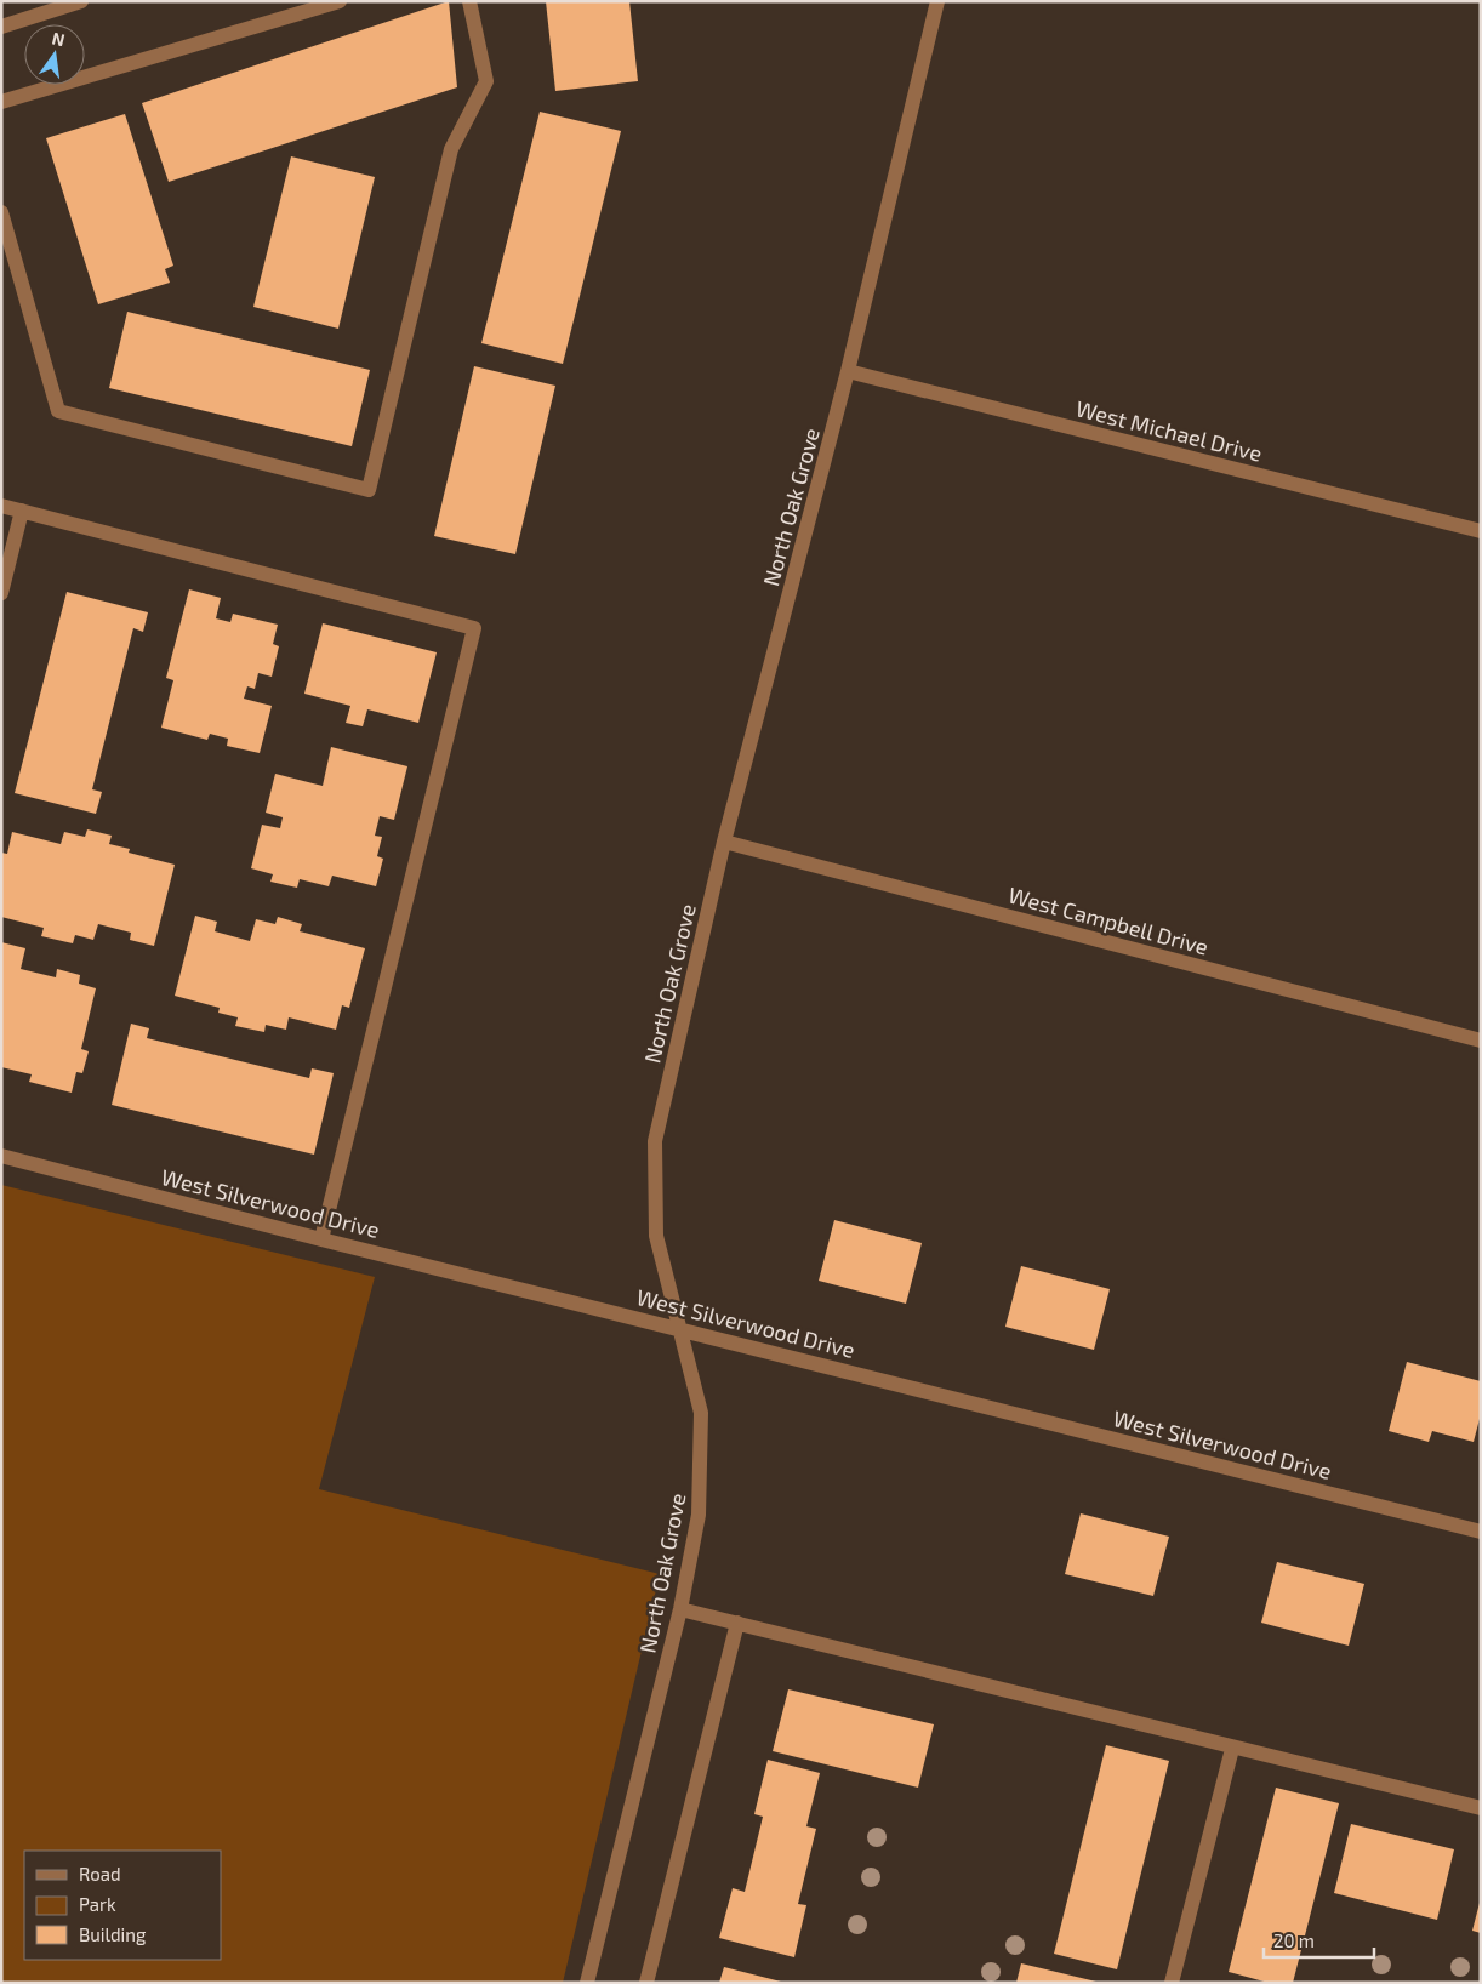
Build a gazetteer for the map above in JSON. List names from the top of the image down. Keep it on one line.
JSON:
{"streets":{"street":["West Michael Drive","North Oak Grove","West Campbell Drive","West Silverwood Drive"]},"crossings":[["West Michael Drive","North Oak Grove"],["North Oak Grove","West Campbell Drive"],["North Oak Grove","West Silverwood Drive"]],"legend":["Road","Park","Building"],"scale_bar":"20 m","north":"top"}
